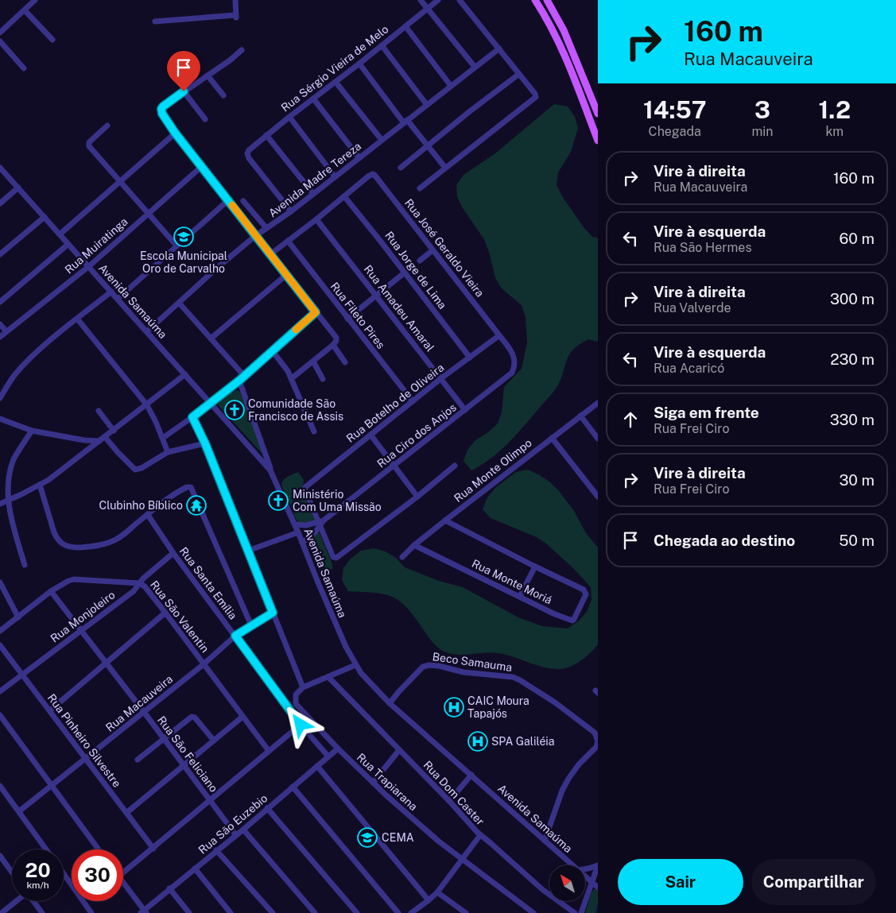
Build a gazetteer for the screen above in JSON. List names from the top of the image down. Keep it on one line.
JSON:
{"streets":{"street":["Rua Sérgio Vieira de Melo","Avenida Madre Tereza","Rua Muiratinga","Rua José Geraldo Vieira","Rua Jorge de Lima","Avenida Samaúma","Rua Amadeu Amaral","Rua Fileto Pires","Rua Botelho de Oliveira","Rua Ciro dos Anjos","Rua Monte Olimpo","Rua Monte Moriá","Rua Santa Emília","Rua Monjoleiro","Rua São Valentin","Beco Samauma","Rua Macauveira","Rua Pinheiro Silvestre","Rua São Feliciano","Rua Trapiarana","Rua Dom Caster","Rua São Euzebio"]},"crossings":[["Rua Sérgio Vieira de Melo","Avenida Madre Tereza"],["Avenida Madre Tereza","Avenida Samaúma"],["Rua Muiratinga","Avenida Samaúma"],["Rua José Geraldo Vieira","Rua Jorge de Lima"],["Rua José Geraldo Vieira","Rua Botelho de Oliveira"],["Rua José Geraldo Vieira","Rua Ciro dos Anjos"],["Rua Jorge de Lima","Rua Botelho de Oliveira"],["Avenida Samaúma","Rua Ciro dos Anjos"],["Avenida Samaúma","Beco Samauma"],["Rua Amadeu Amaral","Rua Botelho de Oliveira"],["Rua Amadeu Amaral","Rua Ciro dos Anjos"],["Rua Fileto Pires","Rua Botelho de Oliveira"],["Rua Botelho de Oliveira","Rua Ciro dos Anjos"],["Rua Monte Olimpo","Rua Monte Moriá"],["Rua Santa Emília","Rua Monjoleiro"],["Rua Santa Emília","Rua Macauveira"],["Rua Santa Emília","Rua São Euzebio"],["Rua Monjoleiro","Rua São Valentin"],["Rua Monjoleiro","Rua Pinheiro Silvestre"],["Rua Monjoleiro","Rua São Feliciano"],["Rua São Valentin","Rua Macauveira"],["Rua São Valentin","Rua São Feliciano"],["Rua Macauveira","Rua Pinheiro Silvestre"],["Rua Macauveira","Rua São Feliciano"],["Rua São Feliciano","Rua São Euzebio"],["Rua Trapiarana","Rua São Euzebio"]],"places":{"school or university":["Escola Municipal Oro de Carvalho","CEMA"],"church":["Comunidade São Francisco de Assis","Ministério Com Uma Missão"],"temple":["Clubinho Bíblico"],"hospital":["CAIC Moura Tapajós","SPA Galiléia"]},"north":"top left","page":{"turn":["160 m","Rua Macauveira"],"eta":["14:57","Chegada","3","min","1.2","km"],"list":[{"name":"Vire à direita","note":"Rua Macauveira","value":"160 m"},{"name":"Vire à esquerda","note":"Rua São Hermes","value":"60 m"},{"name":"Vire à direita","note":"Rua Valverde","value":"300 m"},{"name":"Vire à esquerda","note":"Rua Acaricó","value":"230 m"},{"name":"Siga em frente","note":"Rua Frei Ciro","value":"330 m"},{"name":"Vire à direita","note":"Rua Frei Ciro","value":"30 m"},{"name":"Chegada ao destino","value":"50 m"}],"speed":"20 km/h","limit":"30","buttons":["Sair","Compartilhar"]}}
